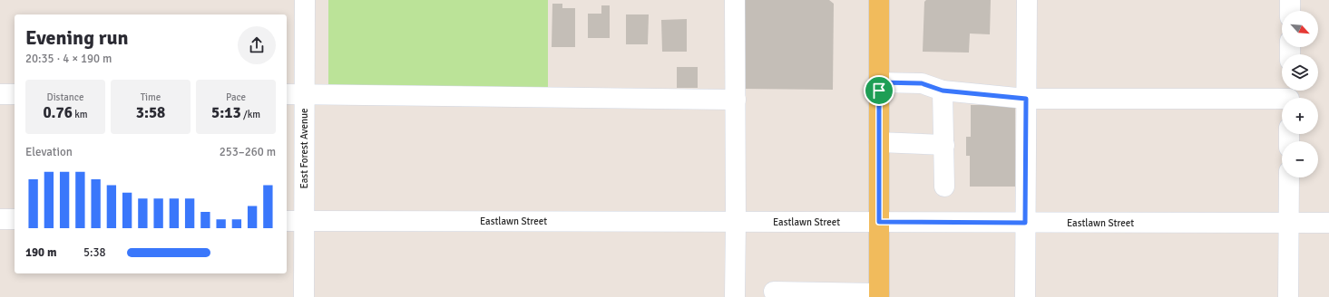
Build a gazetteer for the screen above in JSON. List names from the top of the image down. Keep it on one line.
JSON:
{"streets":{"street":["East Forest Avenue","Eastlawn Street"]},"crossings":[["East Forest Avenue","Eastlawn Street"]],"north":"bottom right","page":{"map_buttons":["+","−"],"heading":["Evening run","20:35 · 4 × 190 m"],"stats":[["Distance","0.76 km"],["Time","3:58"],["Pace","5:13 /km"]],"chart":["Elevation","253–260 m"],"list":[{"name":"190 m","note":"5:38"}]}}
